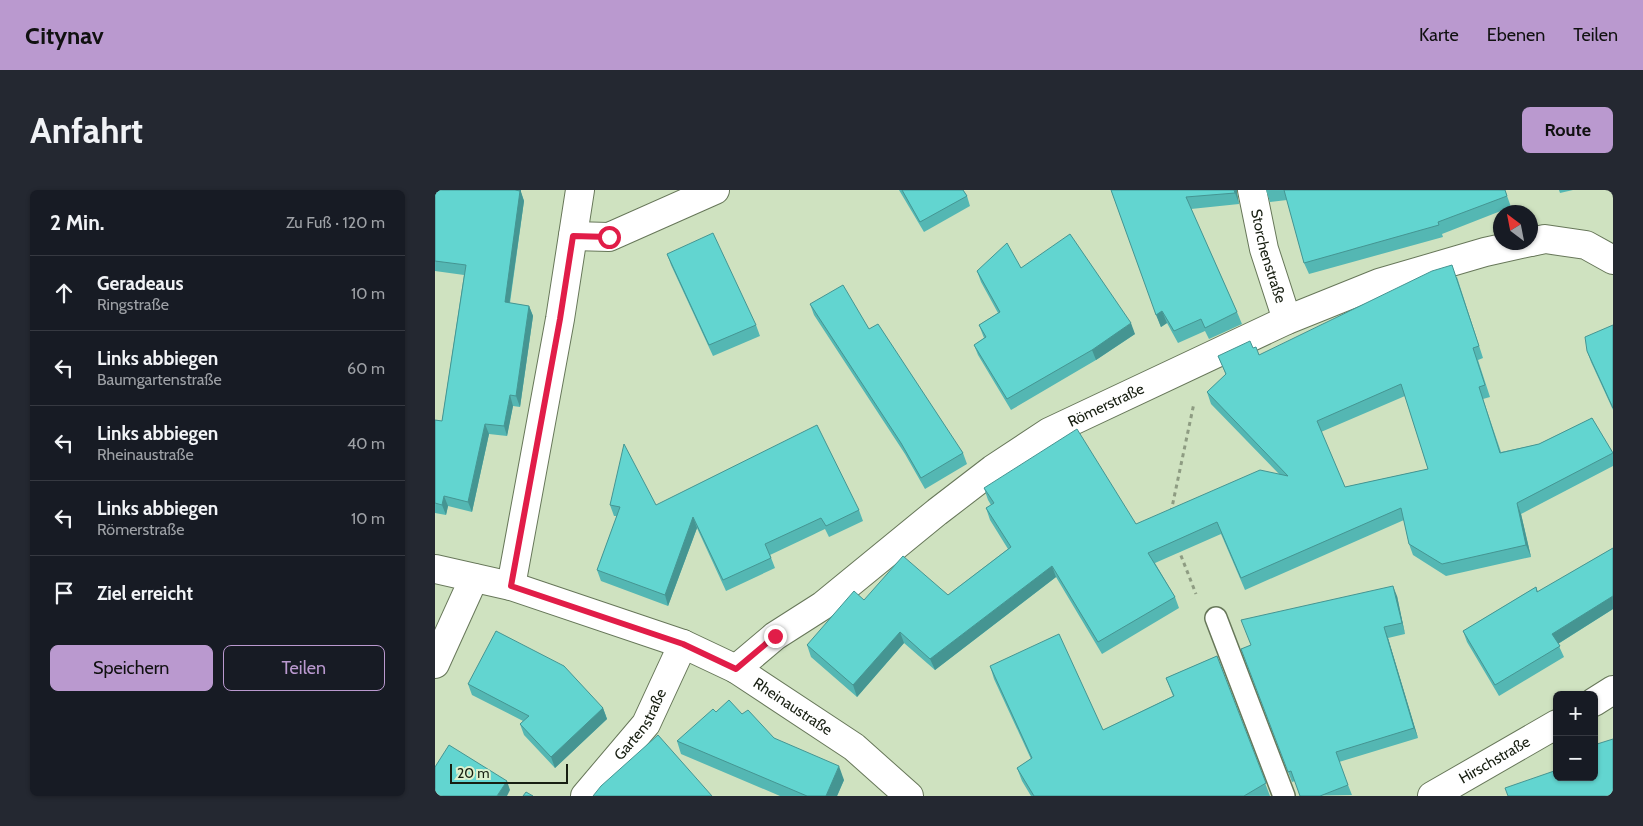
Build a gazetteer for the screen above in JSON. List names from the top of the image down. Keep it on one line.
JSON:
{"streets":{"street":["Storchenstraße","Römerstraße","Rheinaustraße","Gartenstraße","Hirschstraße"]},"crossings":[["Storchenstraße","Römerstraße"],["Römerstraße","Rheinaustraße"],["Rheinaustraße","Gartenstraße"]],"scale_bar":"20 m","north":"top left","page":{"header":"Citynav","nav":["Karte","Ebenen","Teilen"],"buttons":["Route",["Speichern","Teilen"]],"title":"Anfahrt","heading":["2 Min.","Zu Fuß · 120 m"],"list":[["Geradeaus","Ringstraße","10 m"],["Links abbiegen","Baumgartenstraße","60 m"],["Links abbiegen","Rheinaustraße","40 m"],["Links abbiegen","Römerstraße","10 m"],"Ziel erreicht"],"map_buttons":["+","−"],"scale":"20 m"}}
